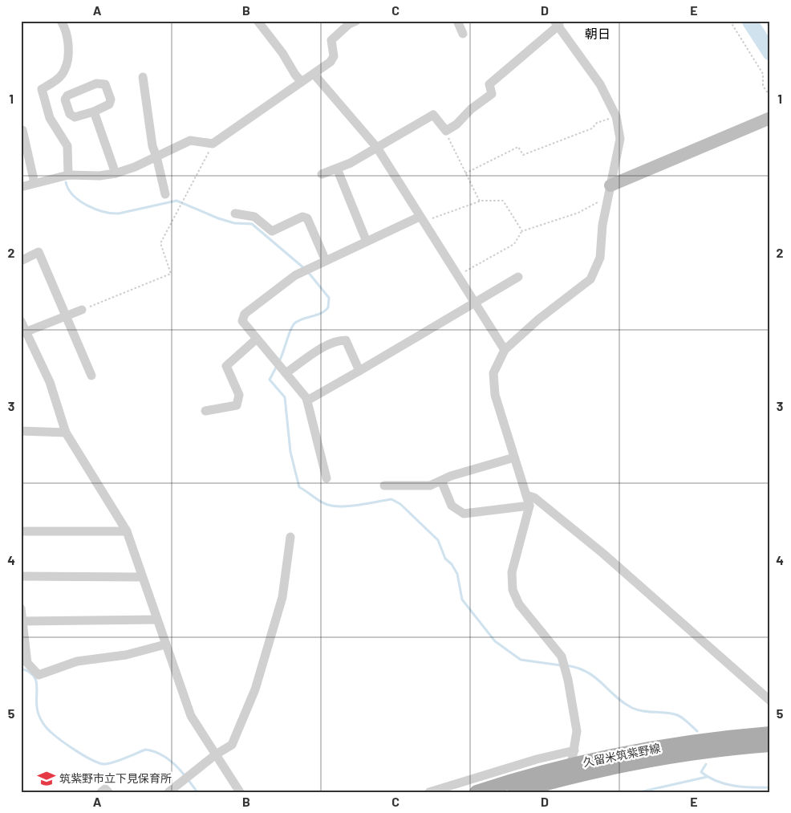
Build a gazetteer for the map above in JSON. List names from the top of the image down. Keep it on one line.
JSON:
{"streets":{"main road":["久留米筑紫野線"]},"districts":["朝日"],"places":{"school or university":["筑紫野市立下見保育所"]},"grid":{"columns":["A","B","C","D","E"],"rows":["1","2","3","4","5"]}}
